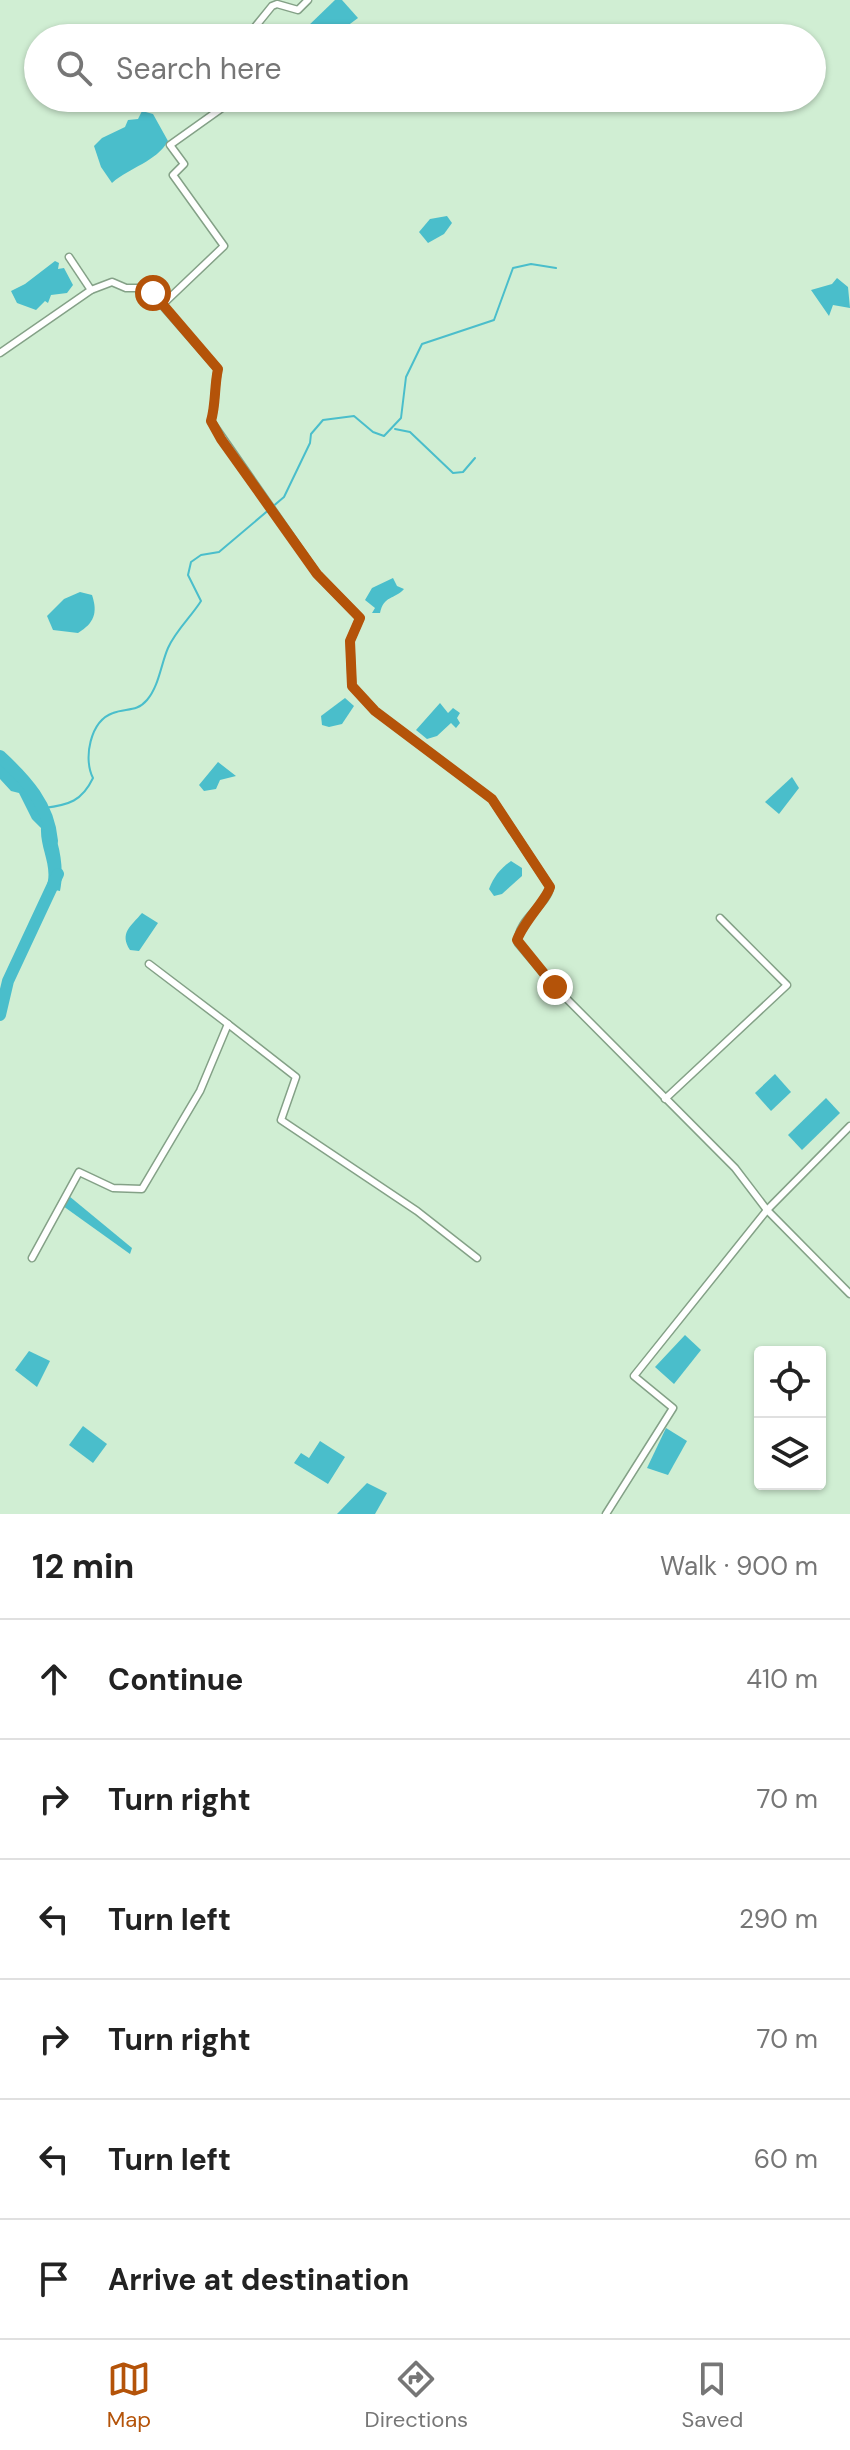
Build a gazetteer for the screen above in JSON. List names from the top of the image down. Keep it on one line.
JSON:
{"page":{"search":"Search here","heading":["12 min","Walk · 900 m"],"list":[["Continue","410 m"],["Turn right","70 m"],["Turn left","290 m"],["Turn right","70 m"],["Turn left","60 m"],"Arrive at destination"],"nav":["Map","Directions","Saved"]}}
